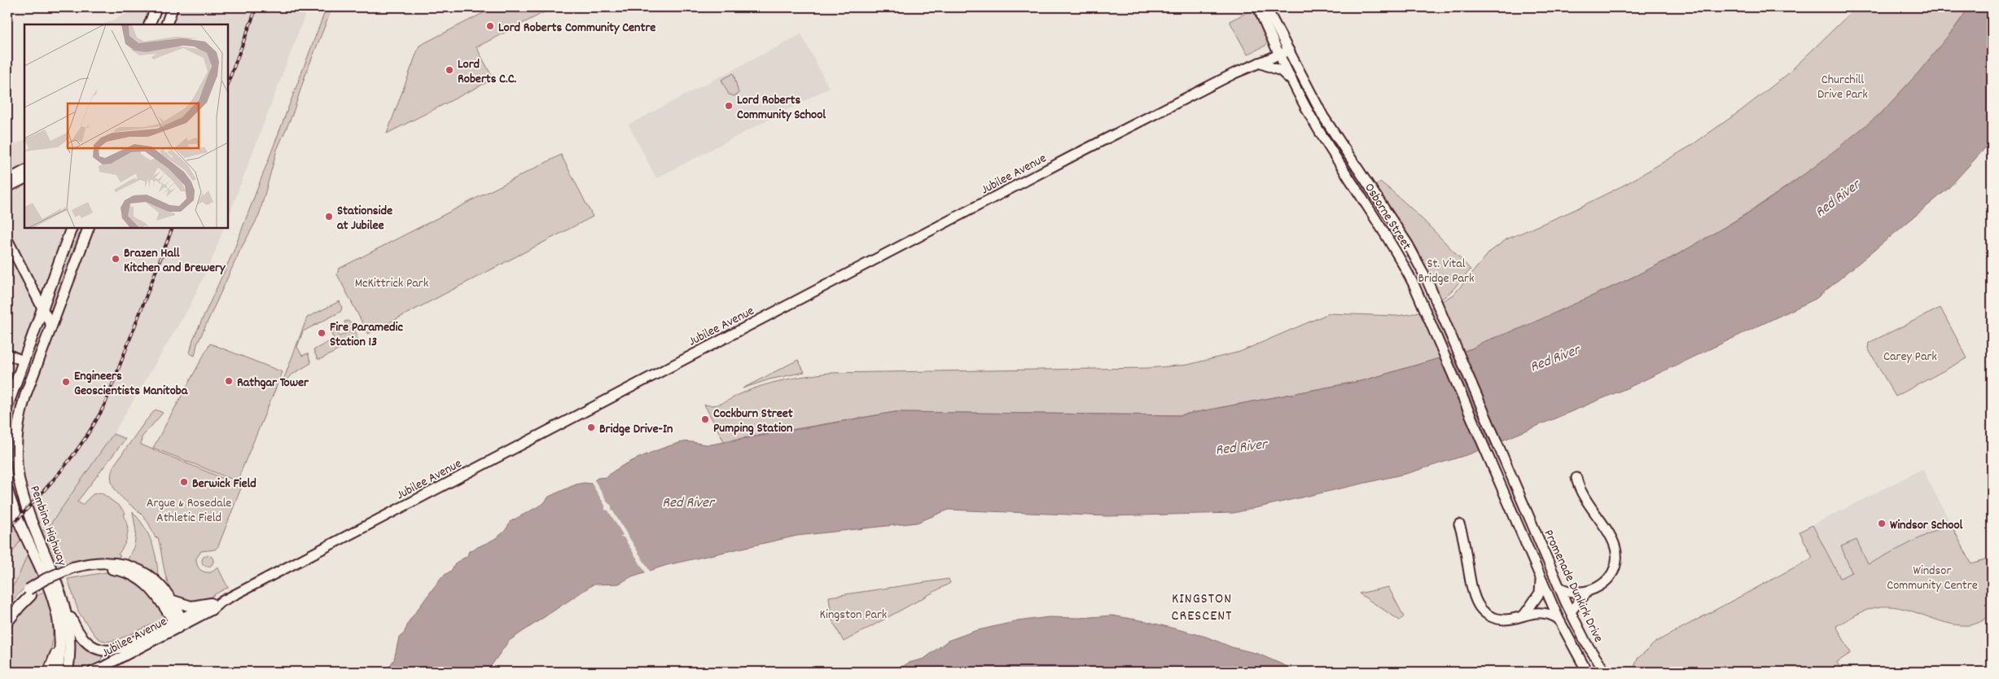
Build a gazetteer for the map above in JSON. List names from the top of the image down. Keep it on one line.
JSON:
{"streets":{"main road":["Jubilee Avenue","Osborne Street","Pembina Highway","Promenade Dunkirk Drive"]},"crossings":[["Jubilee Avenue","Osborne Street"],["Osborne Street","Promenade Dunkirk Drive"]],"districts":["KINGSTON CRESCENT"],"water":["Red River"],"parks":["Churchill Drive Park","St. Vital Bridge Park","McKittrick Park","Carey Park","Argue & Rosedale Athletic Field","Windsor Community Centre","Kingston Park"],"places":["Lord Roberts Community Centre","Lord Roberts C.C.","Lord Roberts Community School","Stationside at Jubilee","Brazen Hall Kitchen and Brewery","Fire Paramedic Station 13","Rathgar Tower","Engineers Geoscientists Manitoba","Cockburn Street Pumping Station","Bridge Drive-In","Berwick Field","Windsor School"]}
